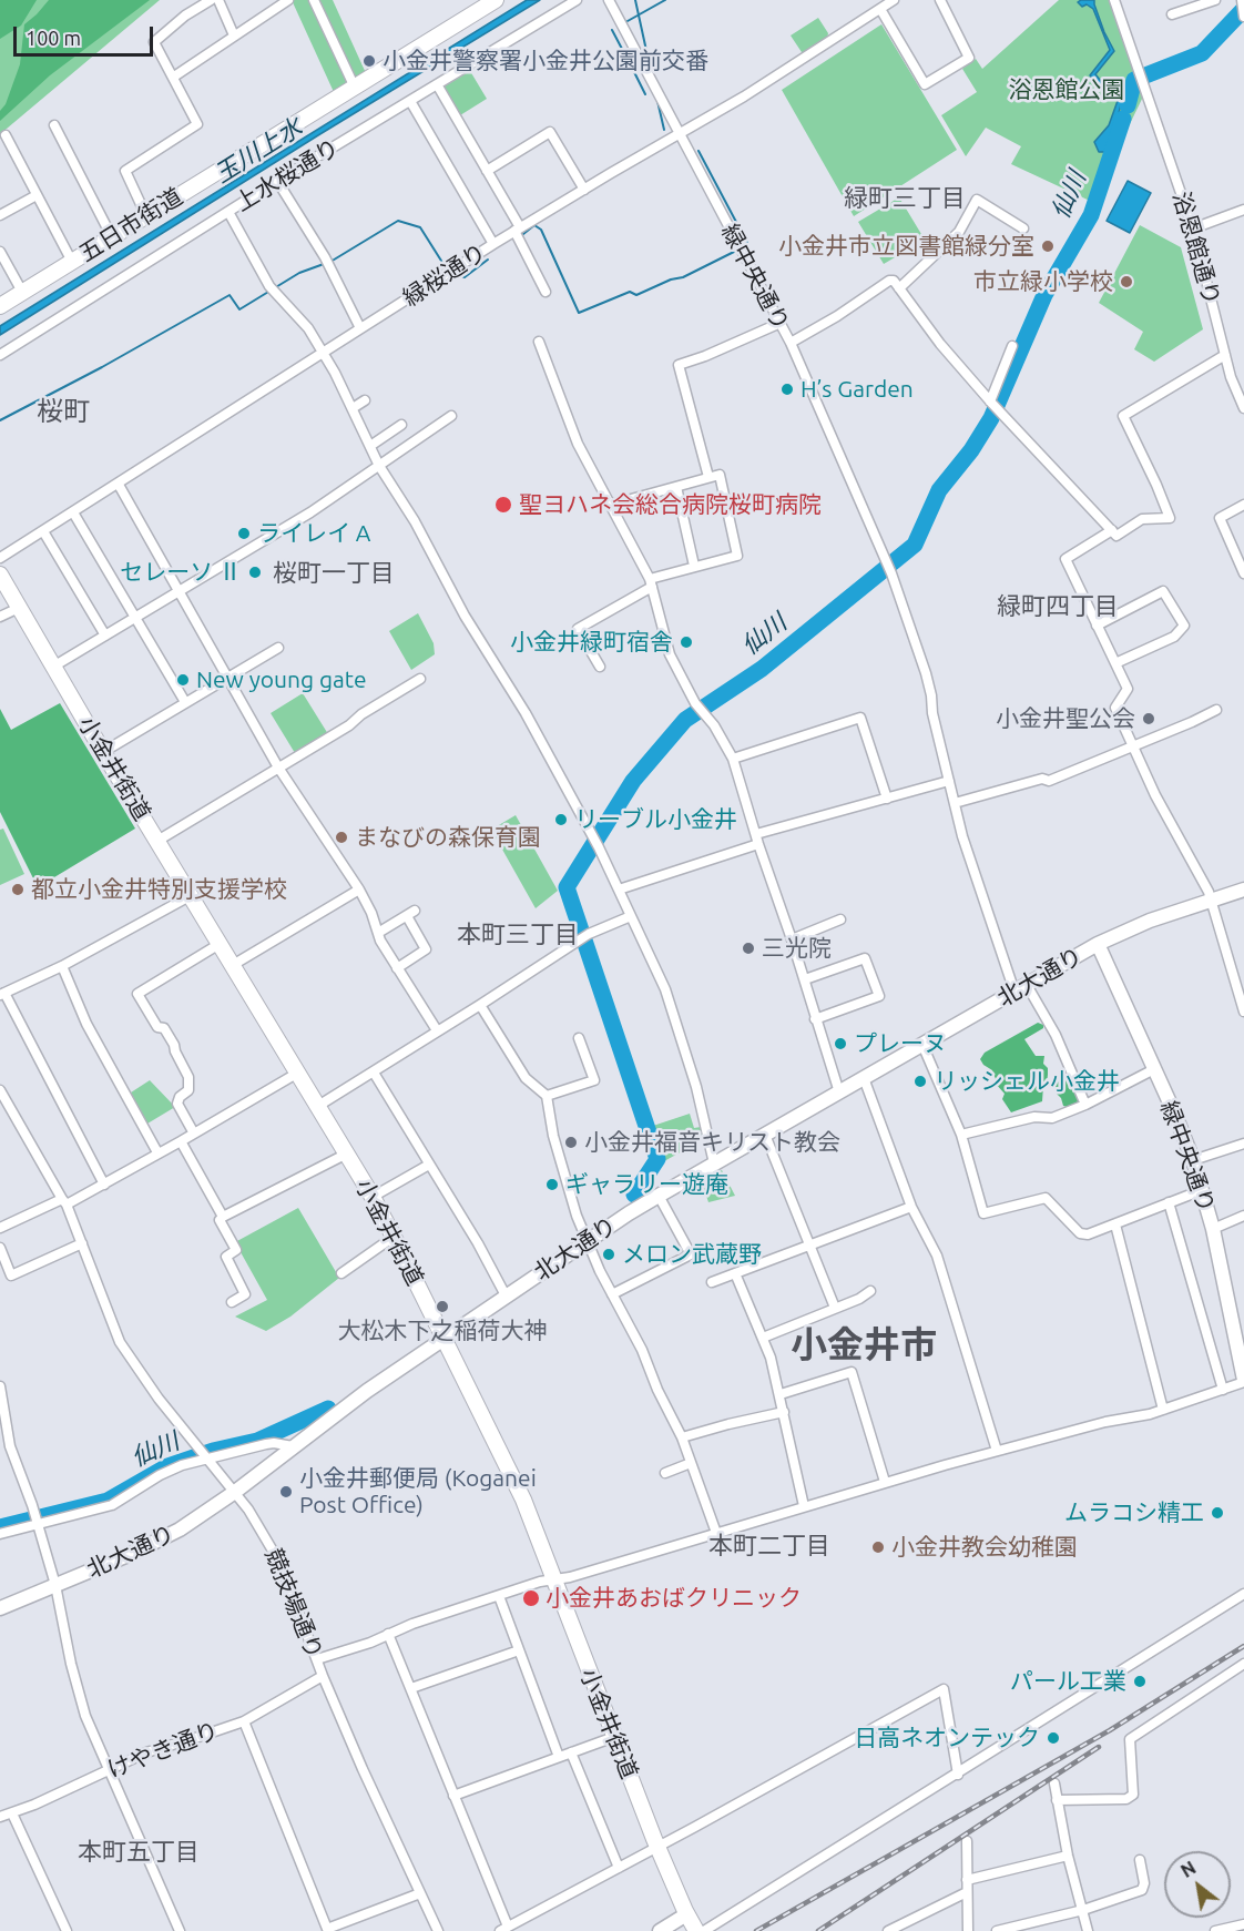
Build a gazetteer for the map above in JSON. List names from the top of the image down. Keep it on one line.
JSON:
{"streets":{"main road":["五日市街道","小金井街道"],"street":["上水桜通り","浴恩館通り","緑桜通り","緑中央通り","北大通り","競技場通り","けやき通り"]},"crossings":[["緑桜通り","緑中央通り"],["緑中央通り","北大通り"],["小金井街道","北大通り"],["北大通り","競技場通り"],["競技場通り","けやき通り"]],"districts":["緑町三丁目","桜町","桜町一丁目","緑町四丁目","本町三丁目","小金井市","本町二丁目","本町五丁目"],"water":["玉川上水","仙川"],"parks":["浴恩館公園"],"places":["小金井警察署小金井公園前交番","小金井市立図書館緑分室","市立緑小学校","H’s Garden","聖ヨハネ会総合病院桜町病院","ライレイ A","セレーソ Ⅱ","小金井緑町宿舎","New young gate","小金井聖公会","リーブル小金井","まなびの森保育園","都立小金井特別支援学校","三光院","プレーヌ","リッシェル小金井","小金井福音キリスト教会","ギャラリー遊庵","メロン武蔵野","大松木下之稲荷大神","小金井郵便局 (Koganei Post Office)","ムラコシ精工","小金井教会幼稚園","小金井あおばクリニック","パール工業","日高ネオンテック"],"scale_bar":"100 m","north":"top left"}
